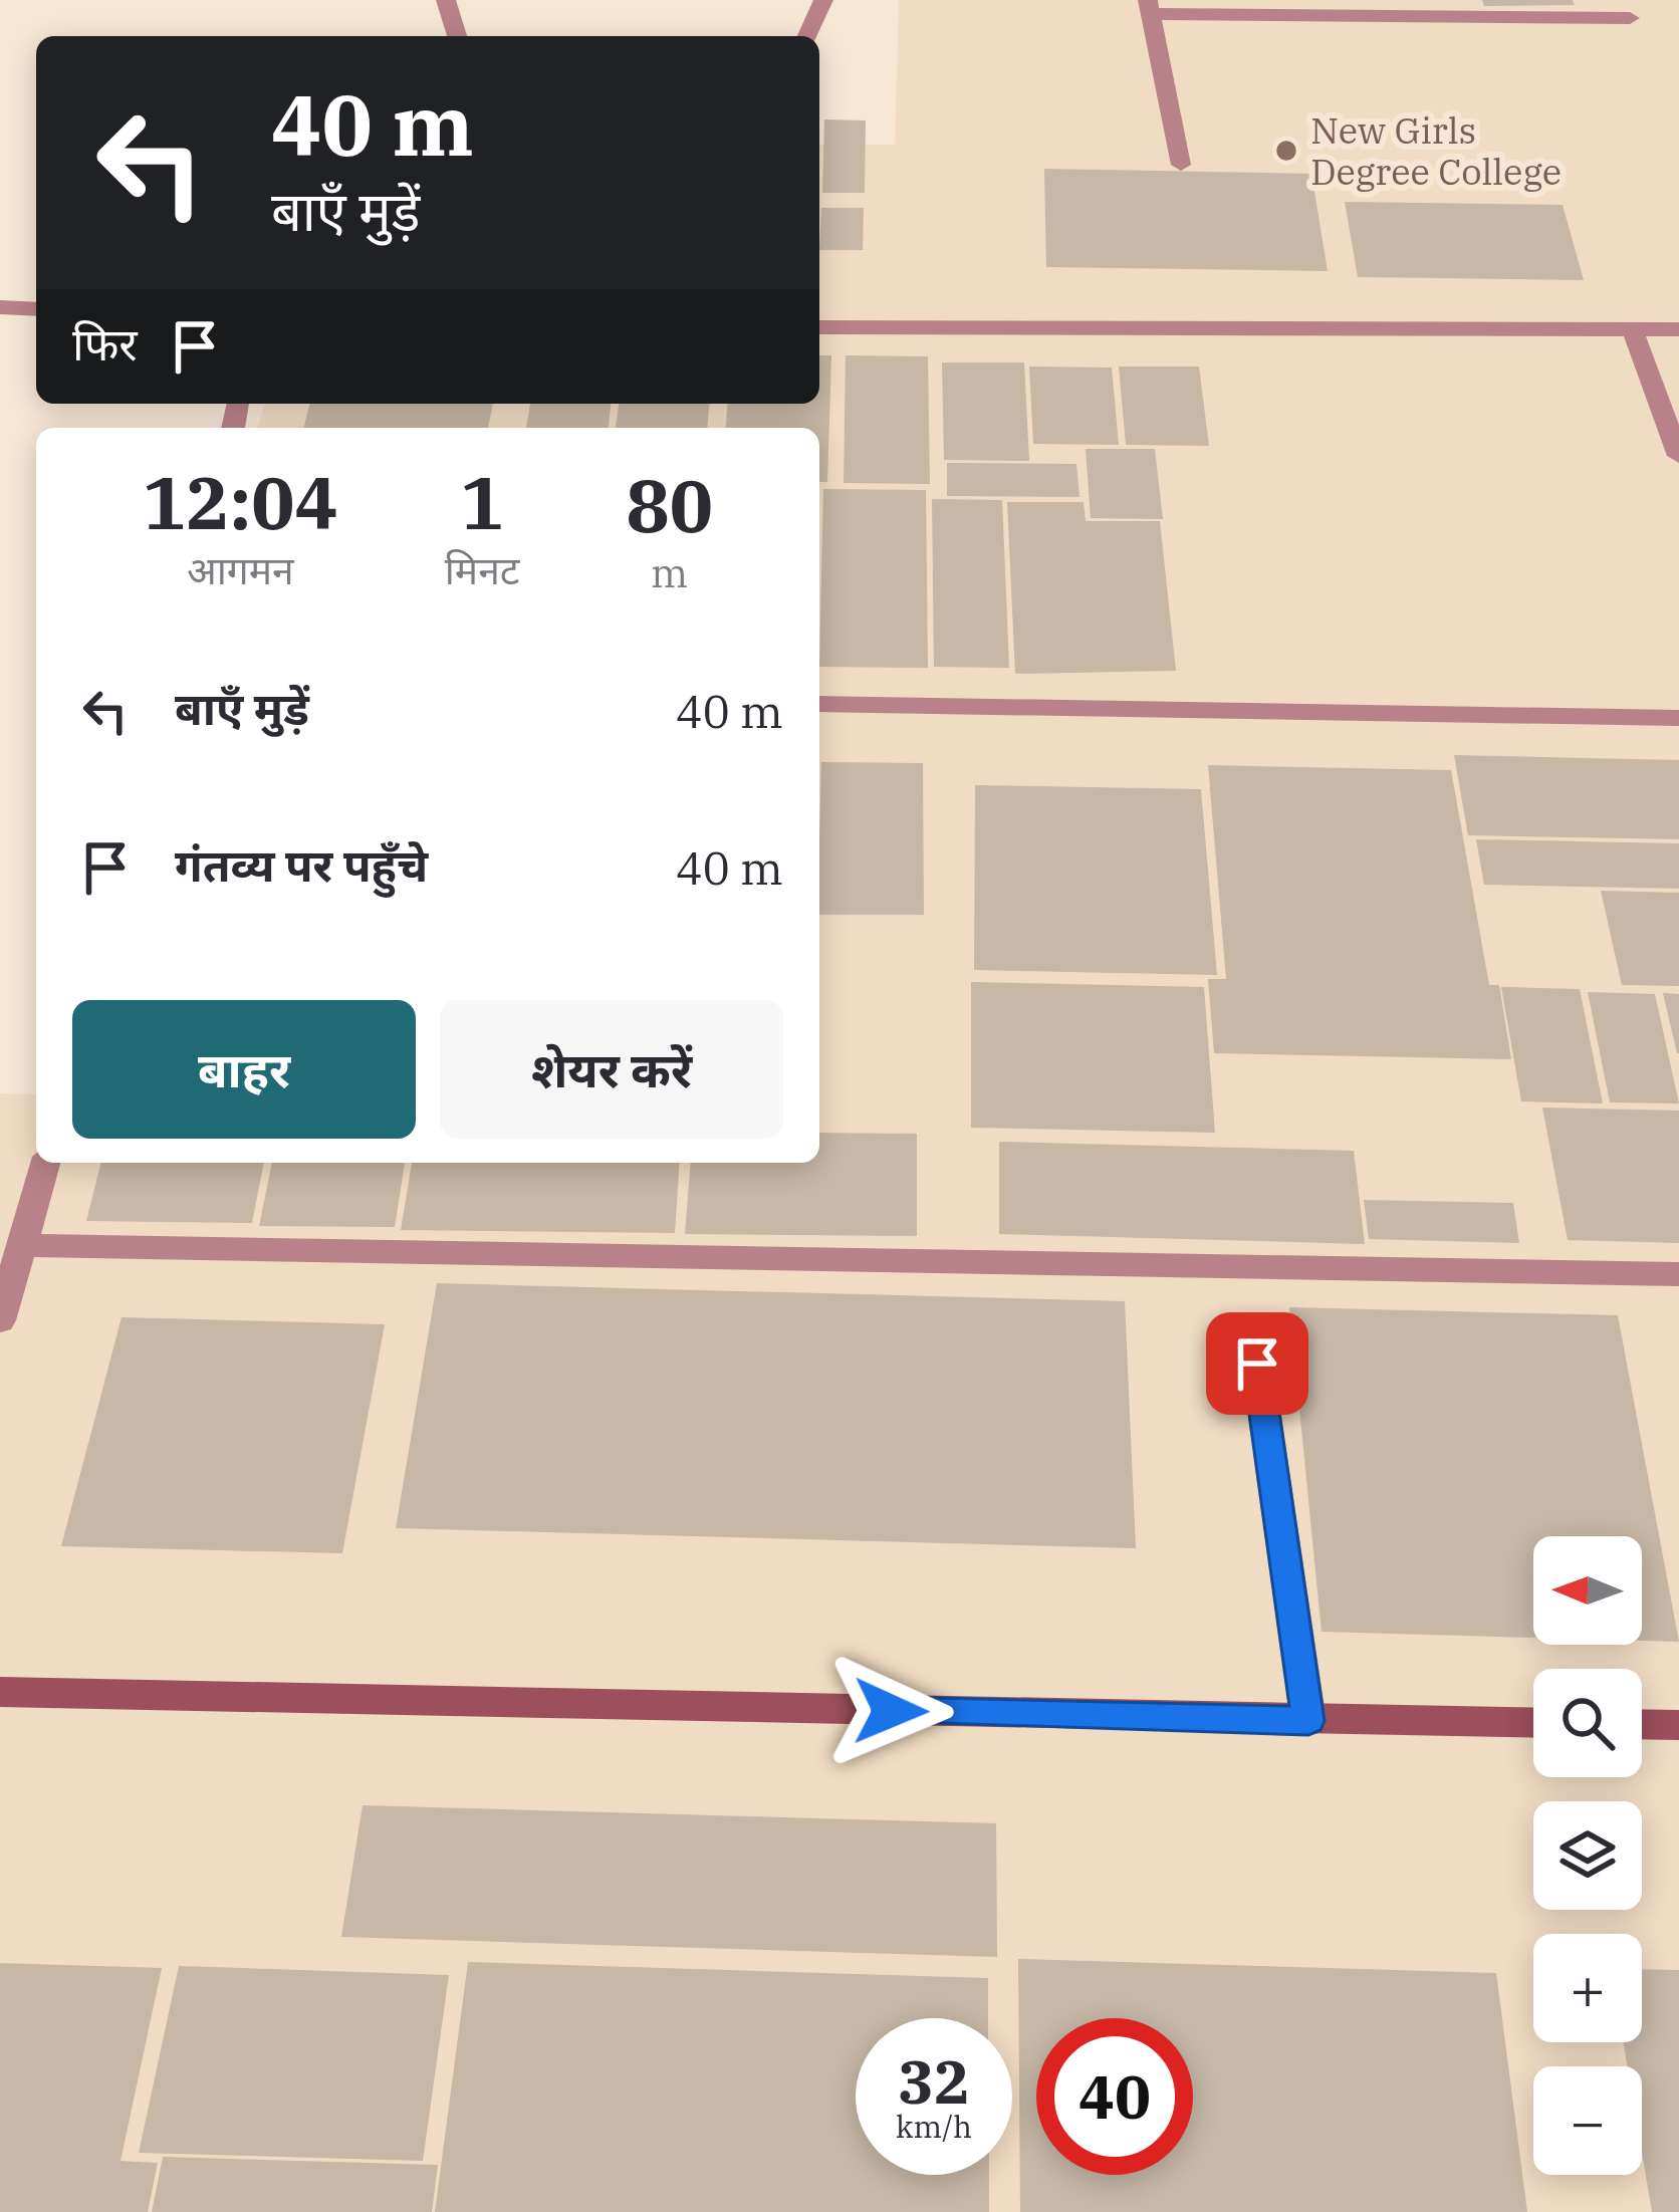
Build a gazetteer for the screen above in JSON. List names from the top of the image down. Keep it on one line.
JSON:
{"places":["New Girls Degree College"],"north":"left","page":{"turn":["40 m","बाएँ मुड़ें"],"then":"फिर","eta":["12:04","आगमन","1","मिनट","80","m"],"list":[{"name":"बाएँ मुड़ें","value":"40 m"},{"name":"गंतव्य पर पहुँचे","value":"40 m"}],"buttons":["बाहर","शेयर करें"],"map_buttons":["+","−"],"speed":"32 km/h","limit":"40"}}
